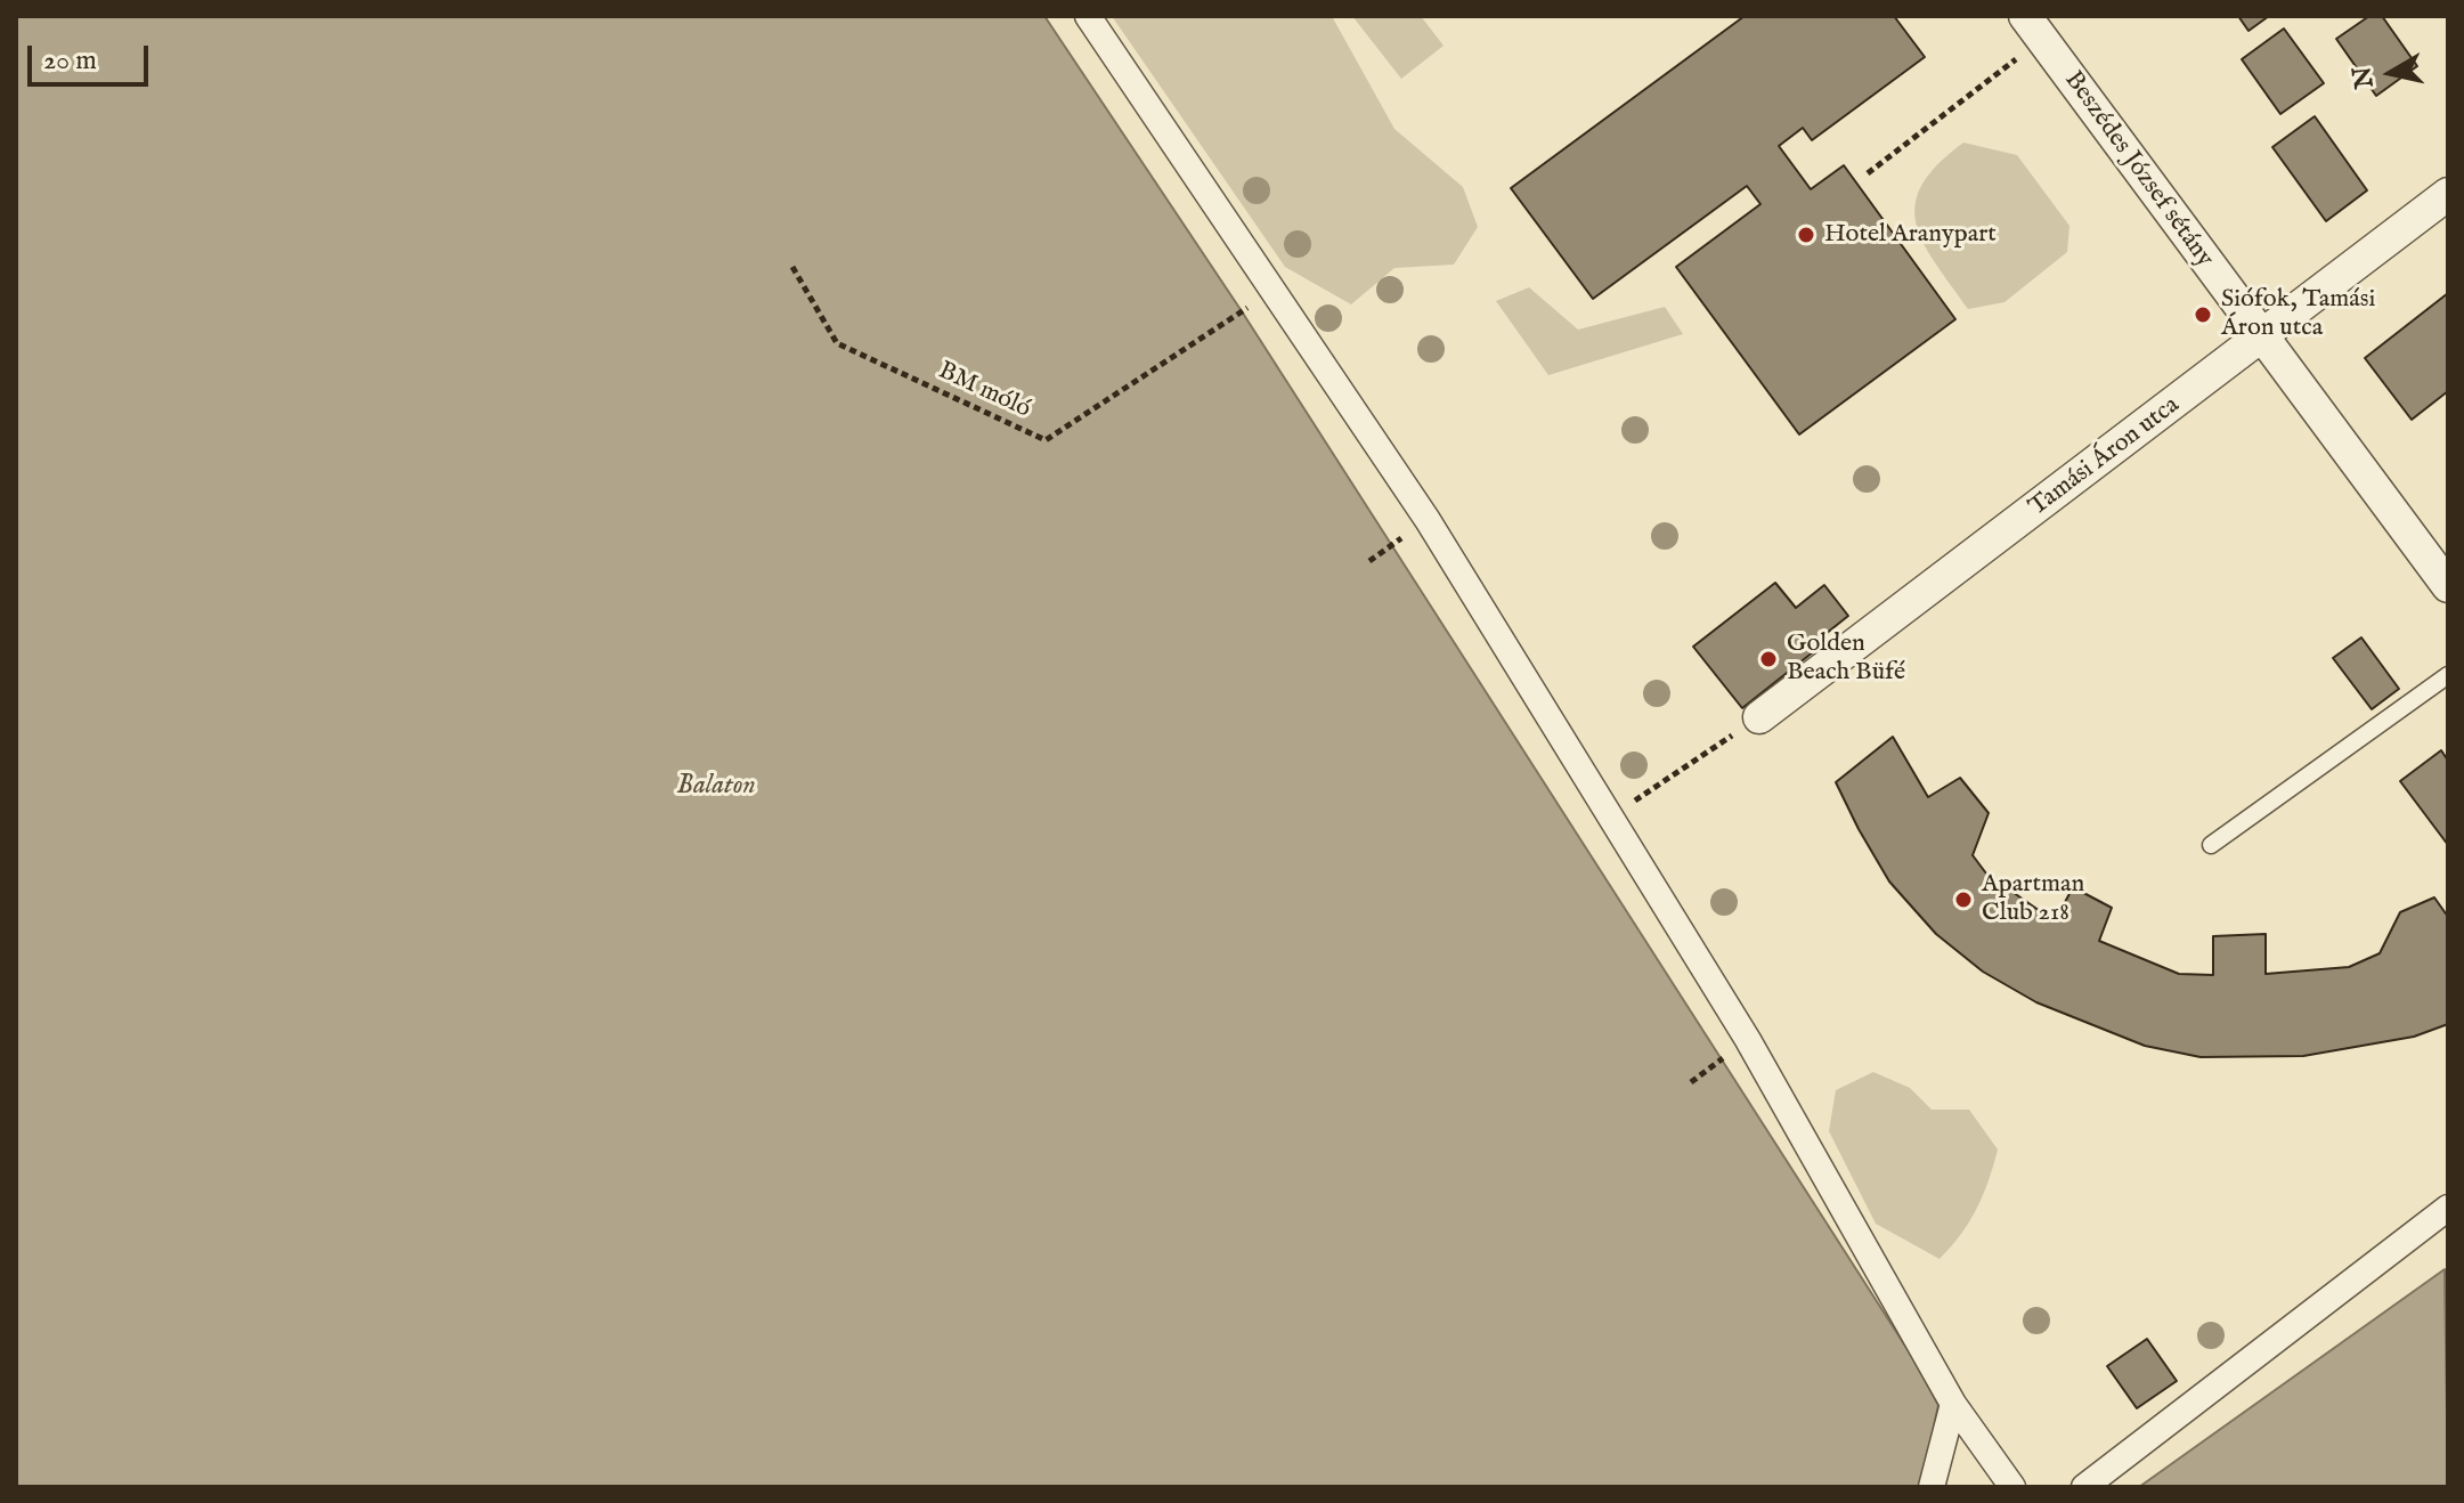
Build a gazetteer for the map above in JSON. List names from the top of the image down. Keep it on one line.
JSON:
{"streets":{"street":["Beszédes József sétány","Tamási Áron utca"],"path":["BM móló"]},"crossings":[["Beszédes József sétány","Tamási Áron utca"]],"water":["Balaton"],"places":["Hotel Aranypart","Siófok, Tamási Áron utca","Golden Beach Büfé","Apartman Club 218"],"scale_bar":"20 m","north":"left"}
